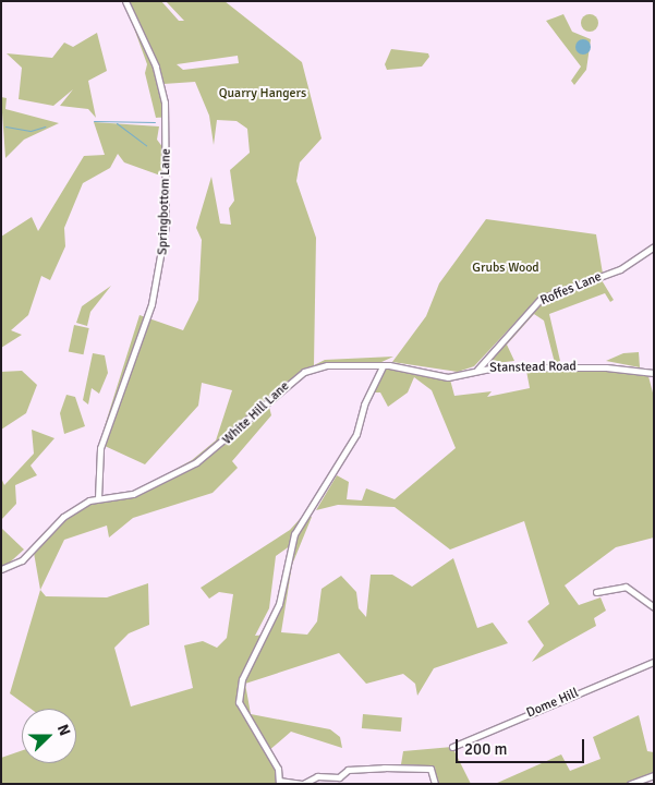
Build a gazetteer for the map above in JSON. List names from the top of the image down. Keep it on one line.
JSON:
{"streets":{"street":["Springbottom Lane","Roffes Lane","Stanstead Road","White Hill Lane","Dome Hill"]},"crossings":[["Springbottom Lane","White Hill Lane"],["Roffes Lane","Stanstead Road"],["Stanstead Road","White Hill Lane"]],"parks":["Quarry Hangers","Grubs Wood"],"scale_bar":"200 m","north":"right"}
